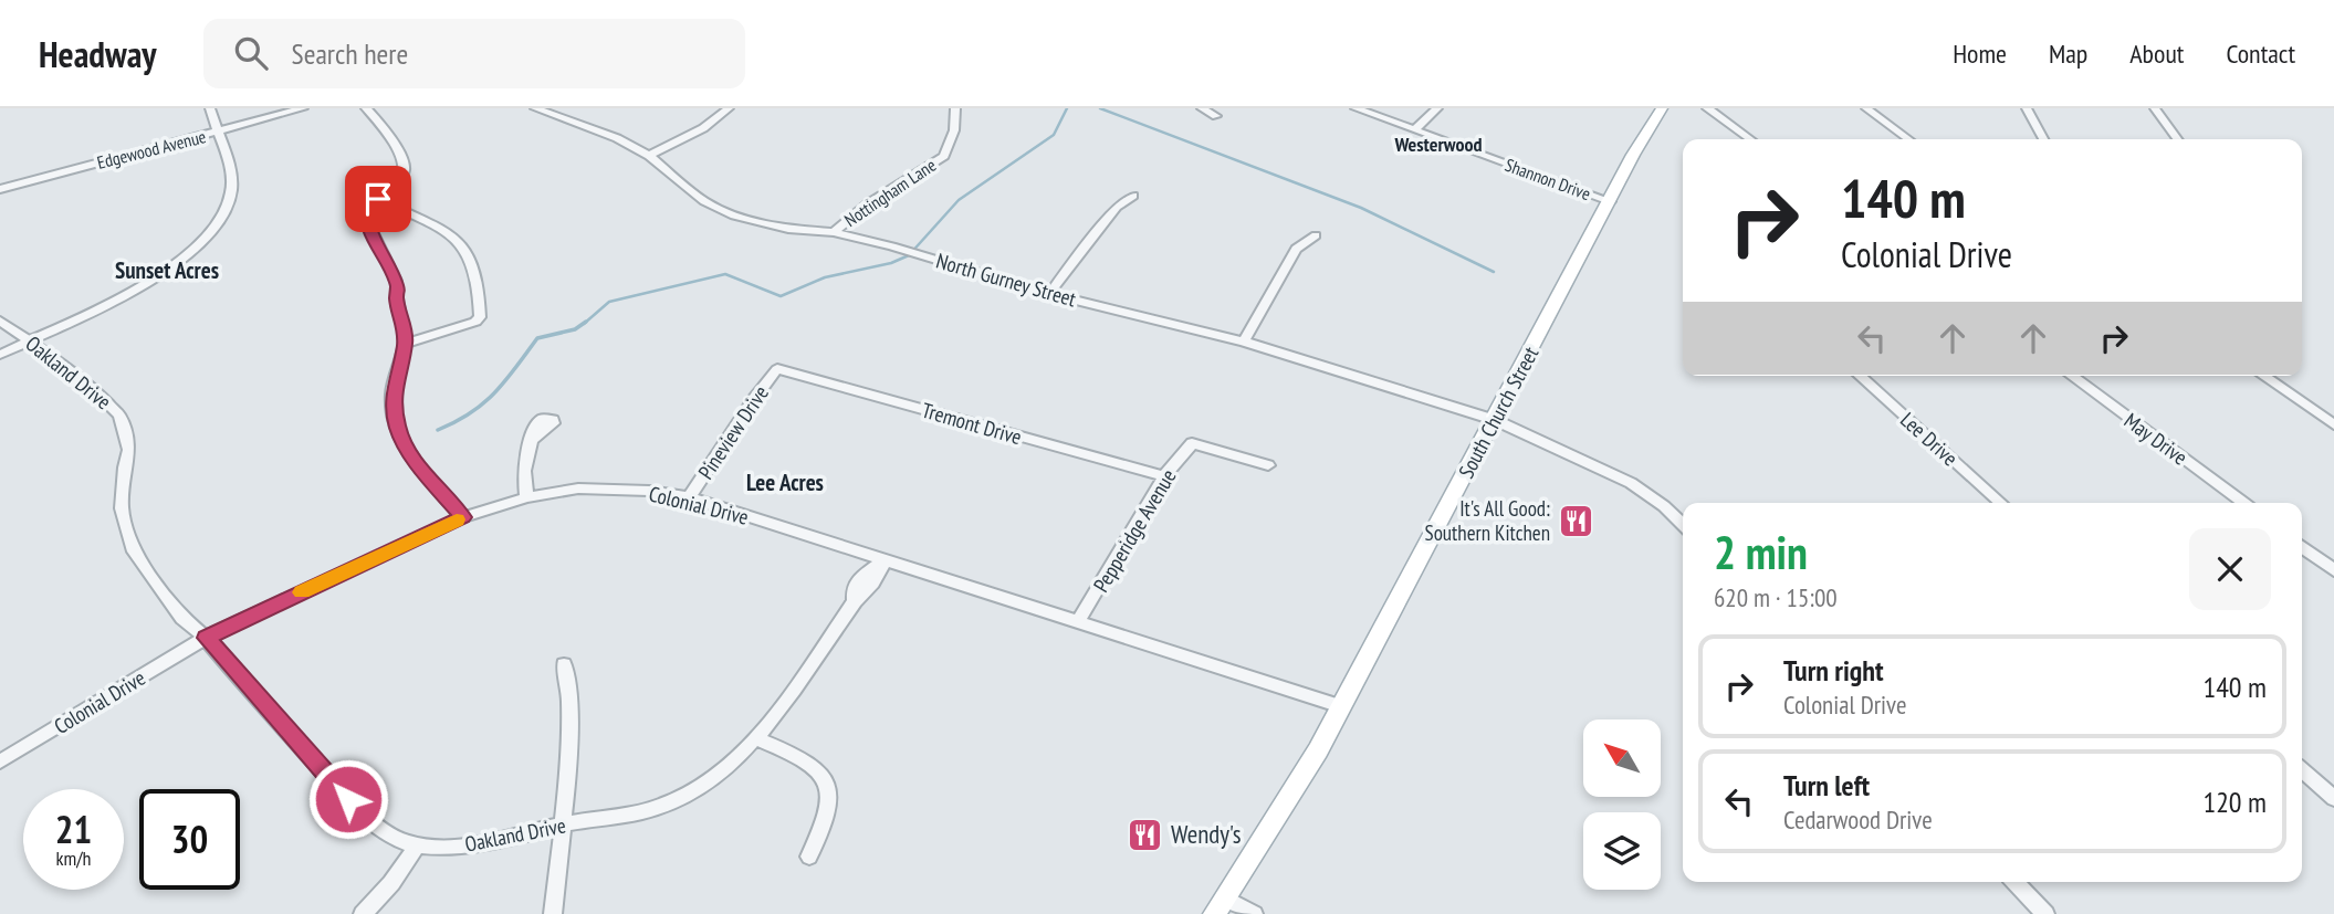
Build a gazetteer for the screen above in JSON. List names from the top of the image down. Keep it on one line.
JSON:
{"streets":{"main road":["South Church Street"],"street":["Edgewood Avenue","Shannon Drive","Nottingham Lane","North Gurney Street","Oakland Drive","Tremont Drive","Pineview Drive","Lee Drive","May Drive","Colonial Drive","Pepperidge Avenue"]},"crossings":[["Shannon Drive","South Church Street"],["Nottingham Lane","North Gurney Street"],["North Gurney Street","South Church Street"],["Oakland Drive","Colonial Drive"],["South Church Street","Colonial Drive"],["Tremont Drive","Pineview Drive"],["Tremont Drive","Pepperidge Avenue"],["Pineview Drive","Colonial Drive"],["Colonial Drive","Pepperidge Avenue"]],"districts":["Westerwood","Sunset Acres","Lee Acres"],"places":{"restaurant":["It's All Good: Southern Kitchen","Wendy's"]},"north":"top left","page":{"header":"Headway","search":"Search here","nav":["Home","Map","About","Contact"],"turn":["140 m","Colonial Drive"],"heading":["2 min","620 m · 15:00"],"list":[{"name":"Turn right","note":"Colonial Drive","value":"140 m"},{"name":"Turn left","note":"Cedarwood Drive","value":"120 m"}],"speed":"21 km/h","limit":"30"}}
